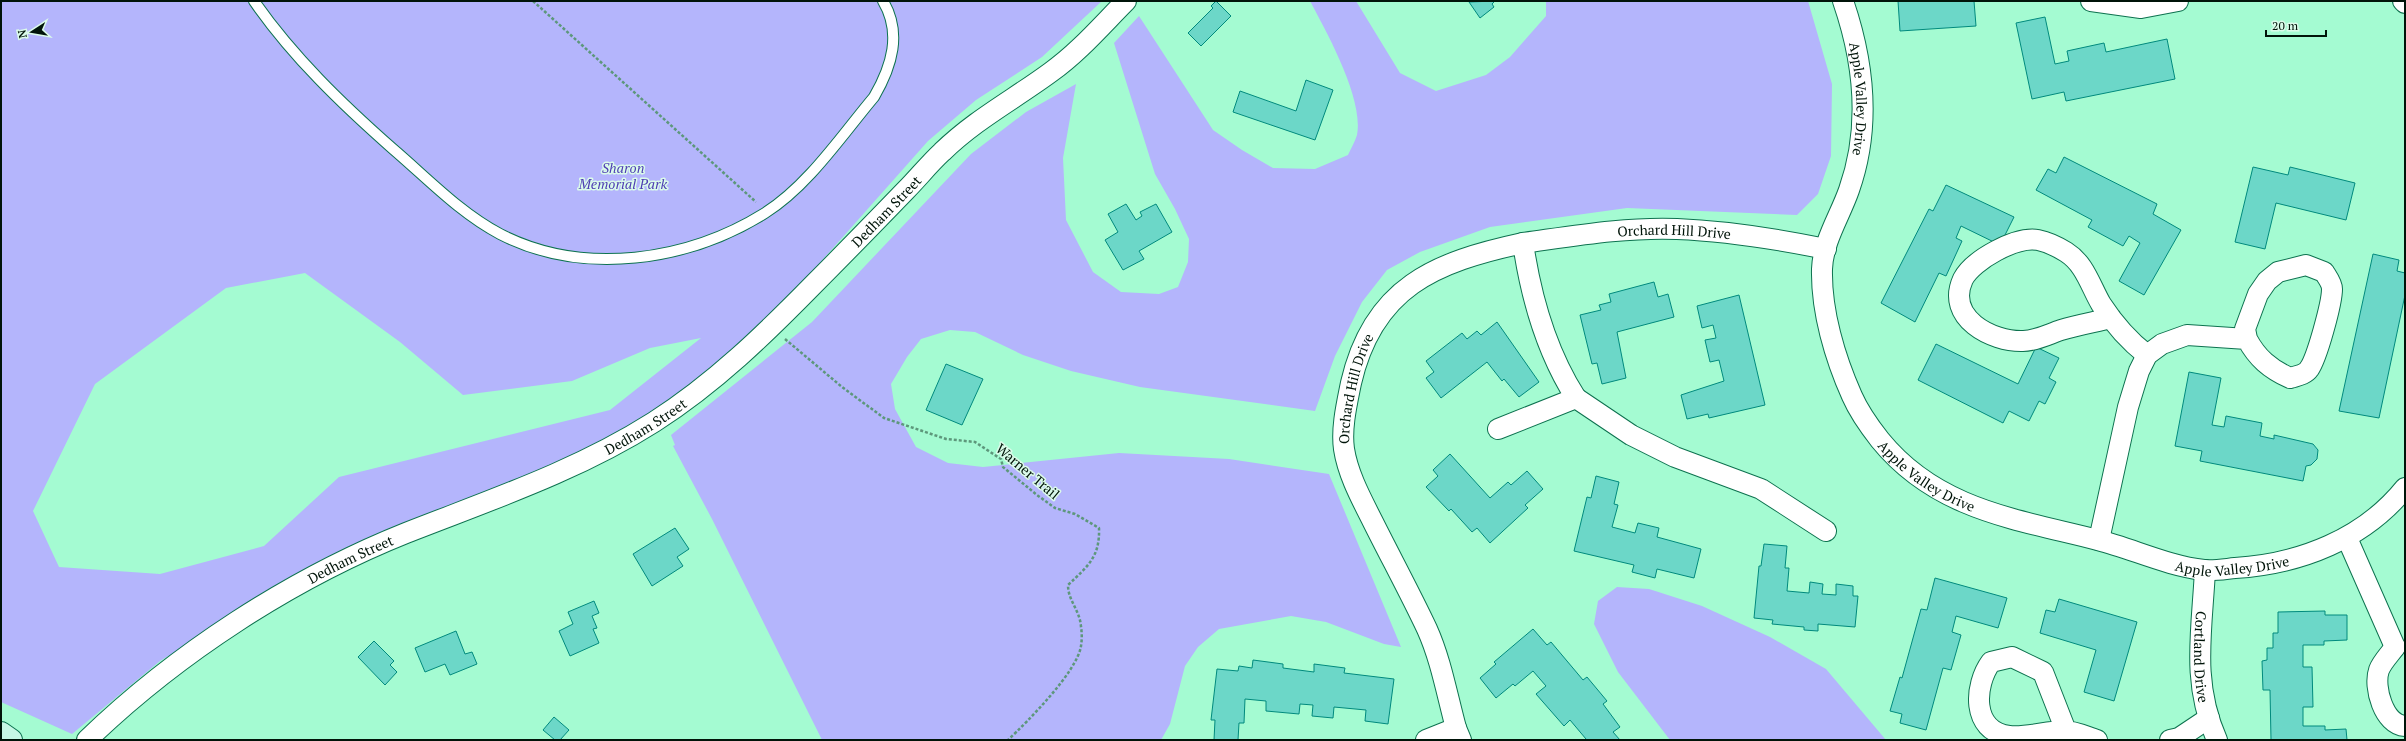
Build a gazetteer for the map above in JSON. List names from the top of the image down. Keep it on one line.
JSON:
{"streets":{"street":["Apple Valley Drive","Dedham Street","Orchard Hill Drive","Cortland Drive"],"path":["Warner Trail"]},"crossings":[["Apple Valley Drive","Orchard Hill Drive"],["Apple Valley Drive","Cortland Drive"],["Dedham Street","Warner Trail"]],"parks":["Sharon Memorial Park"],"scale_bar":"20 m","north":"left"}
